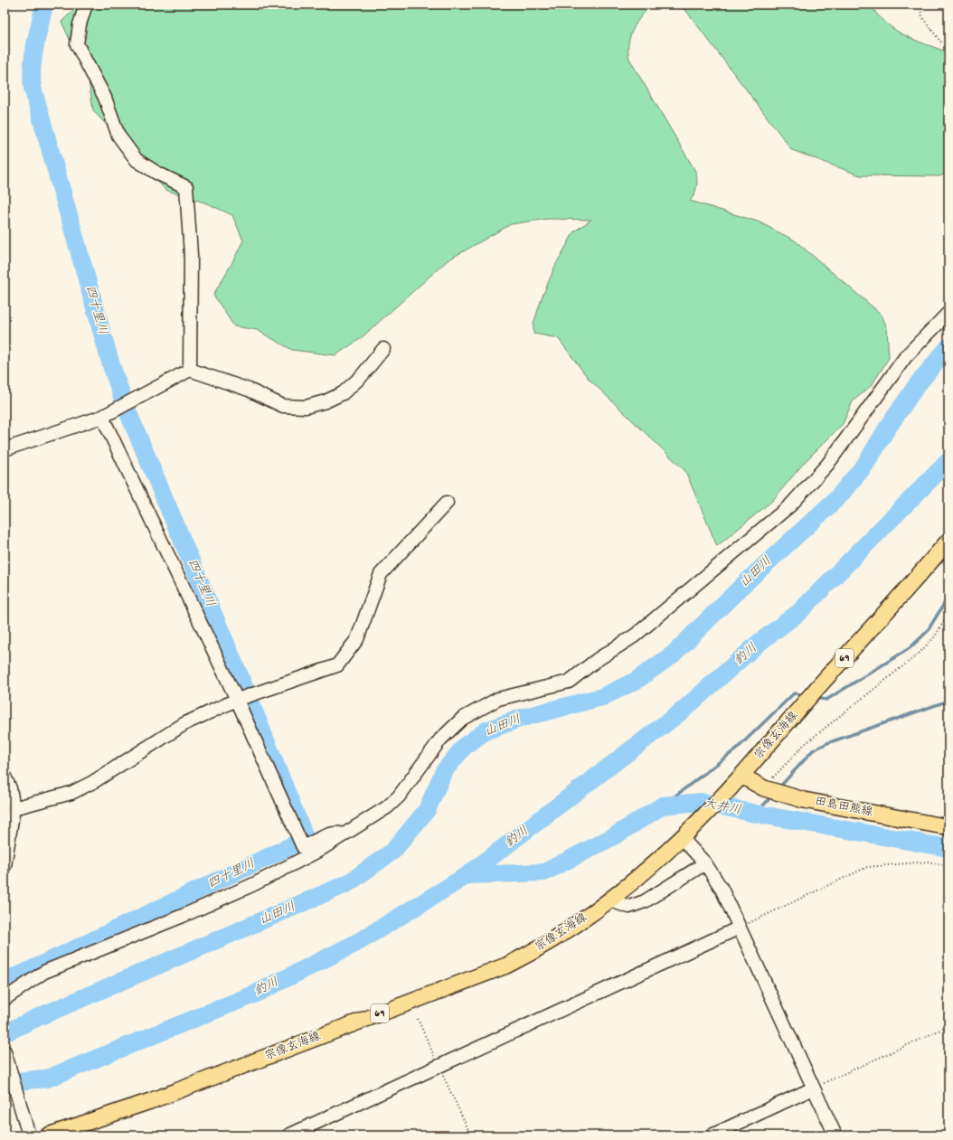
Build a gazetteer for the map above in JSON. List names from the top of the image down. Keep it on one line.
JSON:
{"streets":{"main road":["69","宗像玄海線","田島田熊線"]},"crossings":[["宗像玄海線","田島田熊線"]],"water":["四十里川","山田川","釣川","大井川"]}
